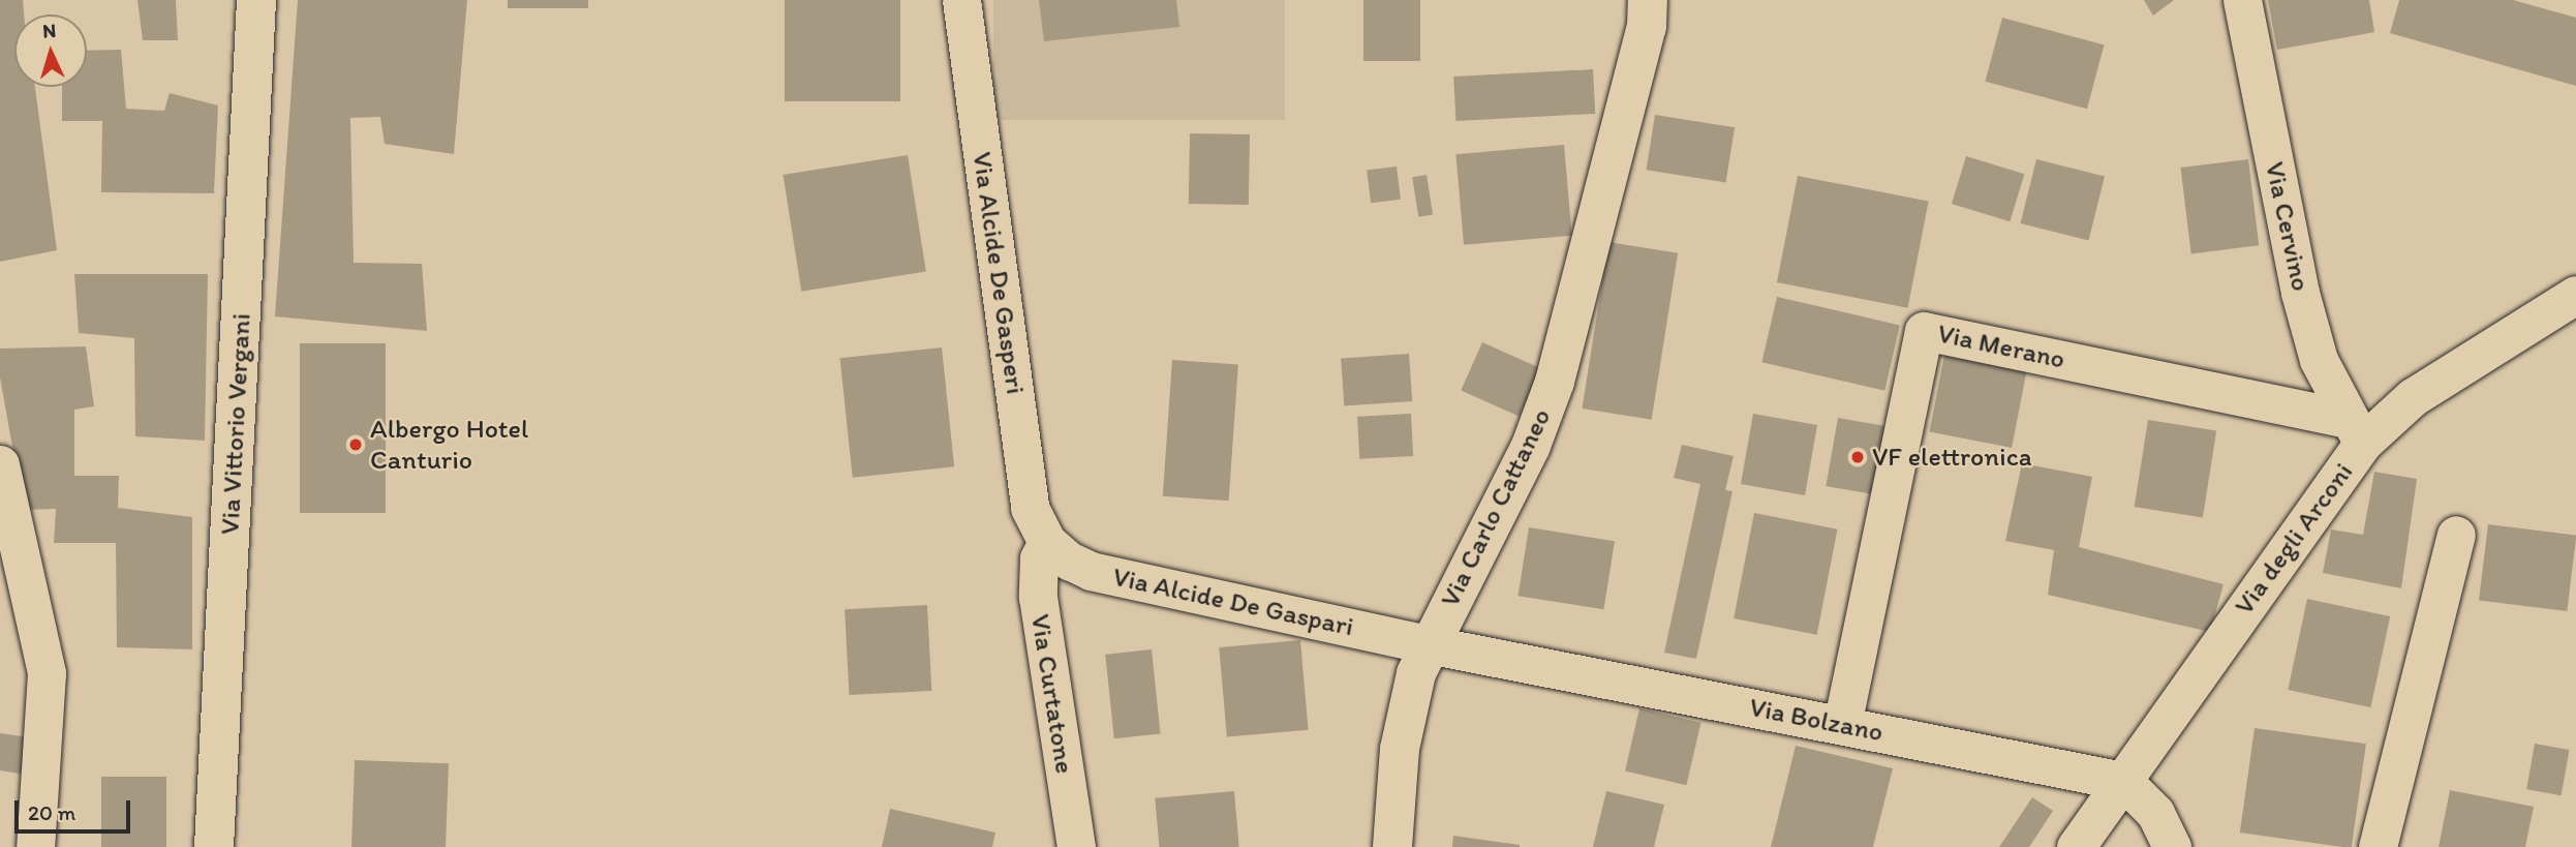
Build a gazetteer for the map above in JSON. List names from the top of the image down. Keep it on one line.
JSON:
{"streets":{"street":["Via Cervino","Via Alcide De Gasperi","Via Merano","Via Vittorio Vergani","Via Carlo Cattaneo","Via degli Arconi","Via Alcide De Gaspari","Via Curtatone","Via Bolzano"]},"crossings":[["Via Cervino","Via Merano"],["Via Cervino","Via degli Arconi"],["Via Alcide De Gasperi","Via Alcide De Gaspari"],["Via Alcide De Gasperi","Via Curtatone"],["Via Merano","Via degli Arconi"],["Via Merano","Via Bolzano"],["Via Carlo Cattaneo","Via Alcide De Gaspari"],["Via Carlo Cattaneo","Via Bolzano"],["Via degli Arconi","Via Bolzano"],["Via Alcide De Gaspari","Via Curtatone"],["Via Alcide De Gaspari","Via Bolzano"]],"places":["Albergo Hotel Canturio","VF elettronica"],"scale_bar":"20 m","north":"top"}
